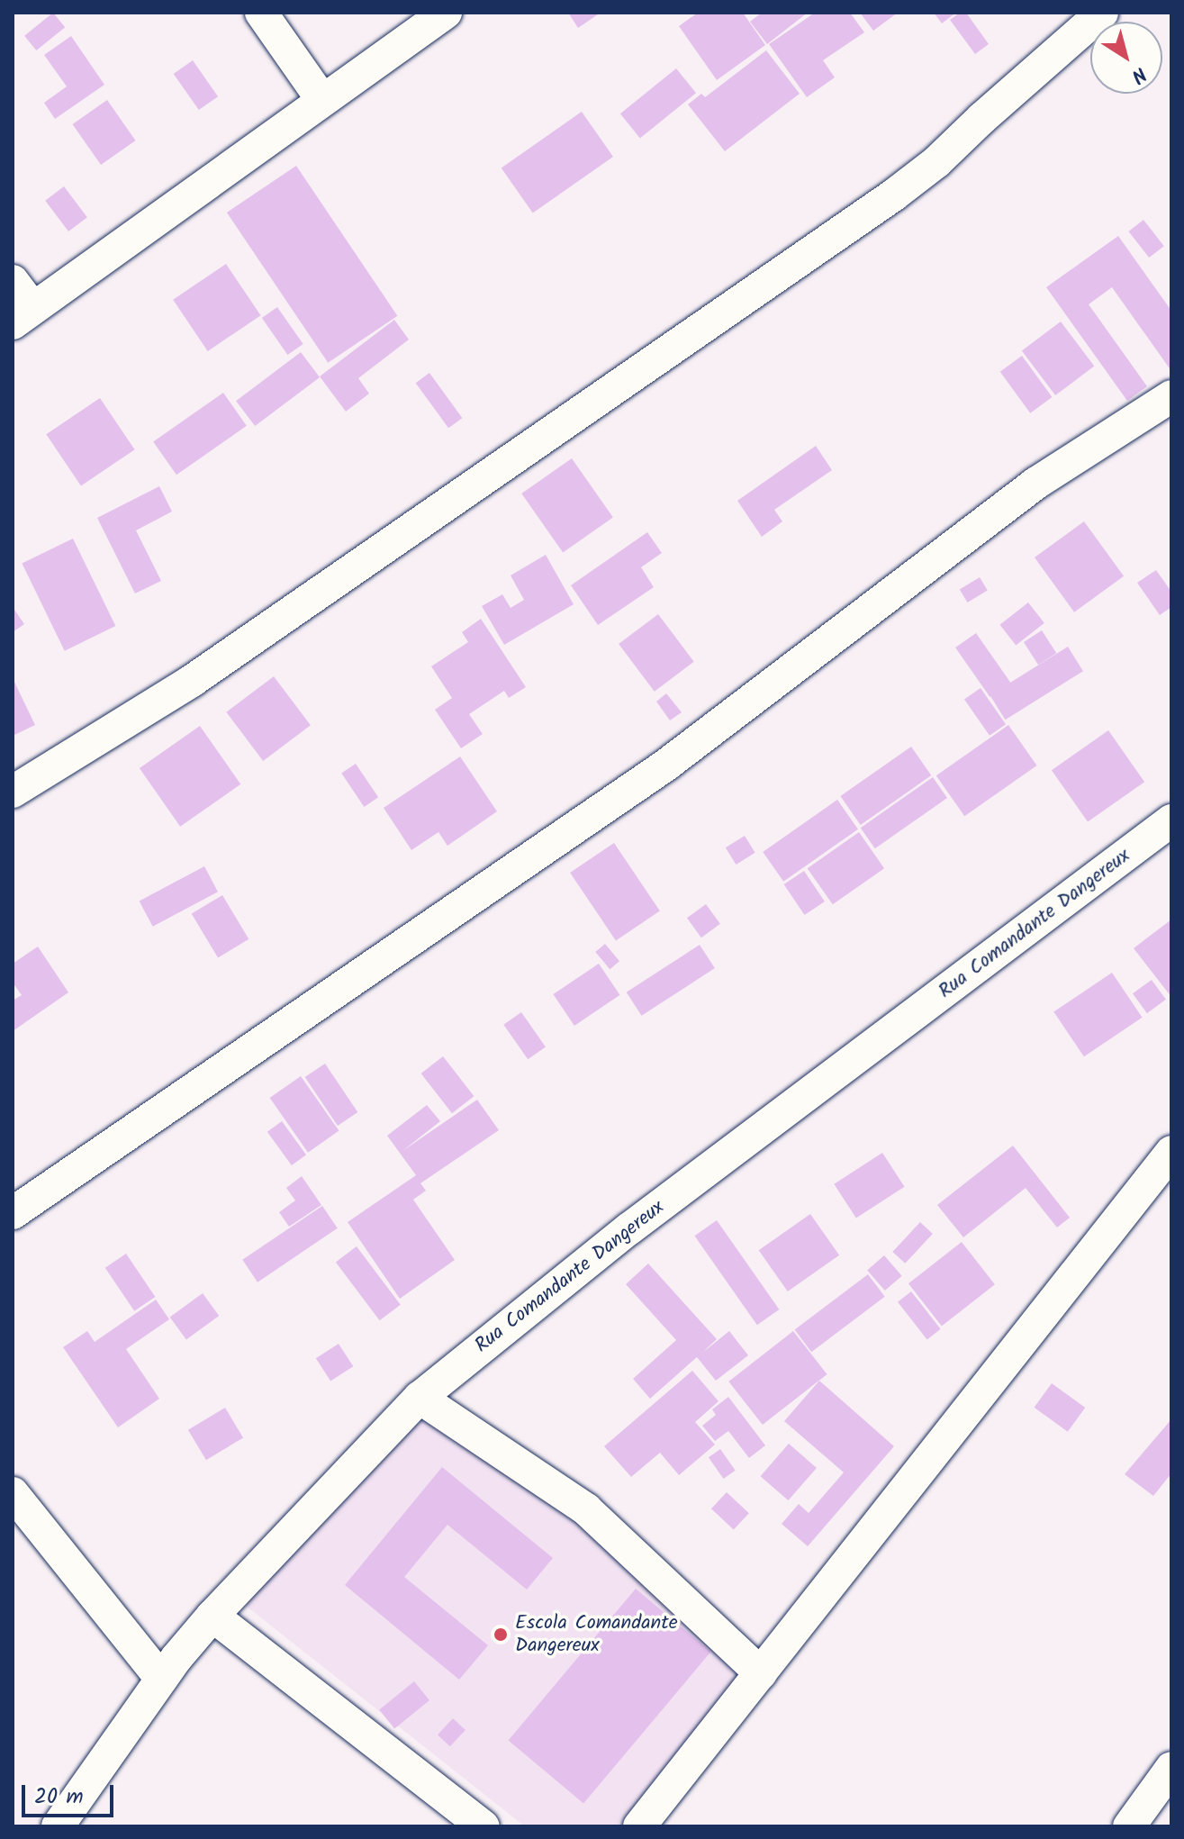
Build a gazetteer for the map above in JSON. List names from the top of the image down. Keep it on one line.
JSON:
{"streets":{"street":["Rua Comandante Dangereux"]},"places":["Escola Comandante Dangereux"],"scale_bar":"20 m","north":"bottom right"}
